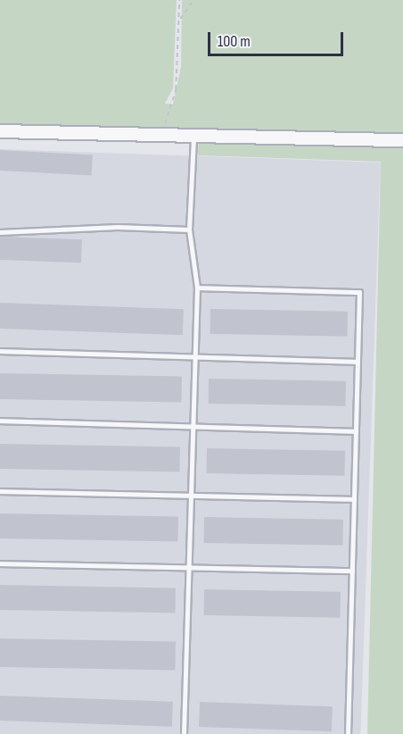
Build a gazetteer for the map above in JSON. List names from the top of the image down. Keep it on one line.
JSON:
{"scale_bar":"100 m"}
